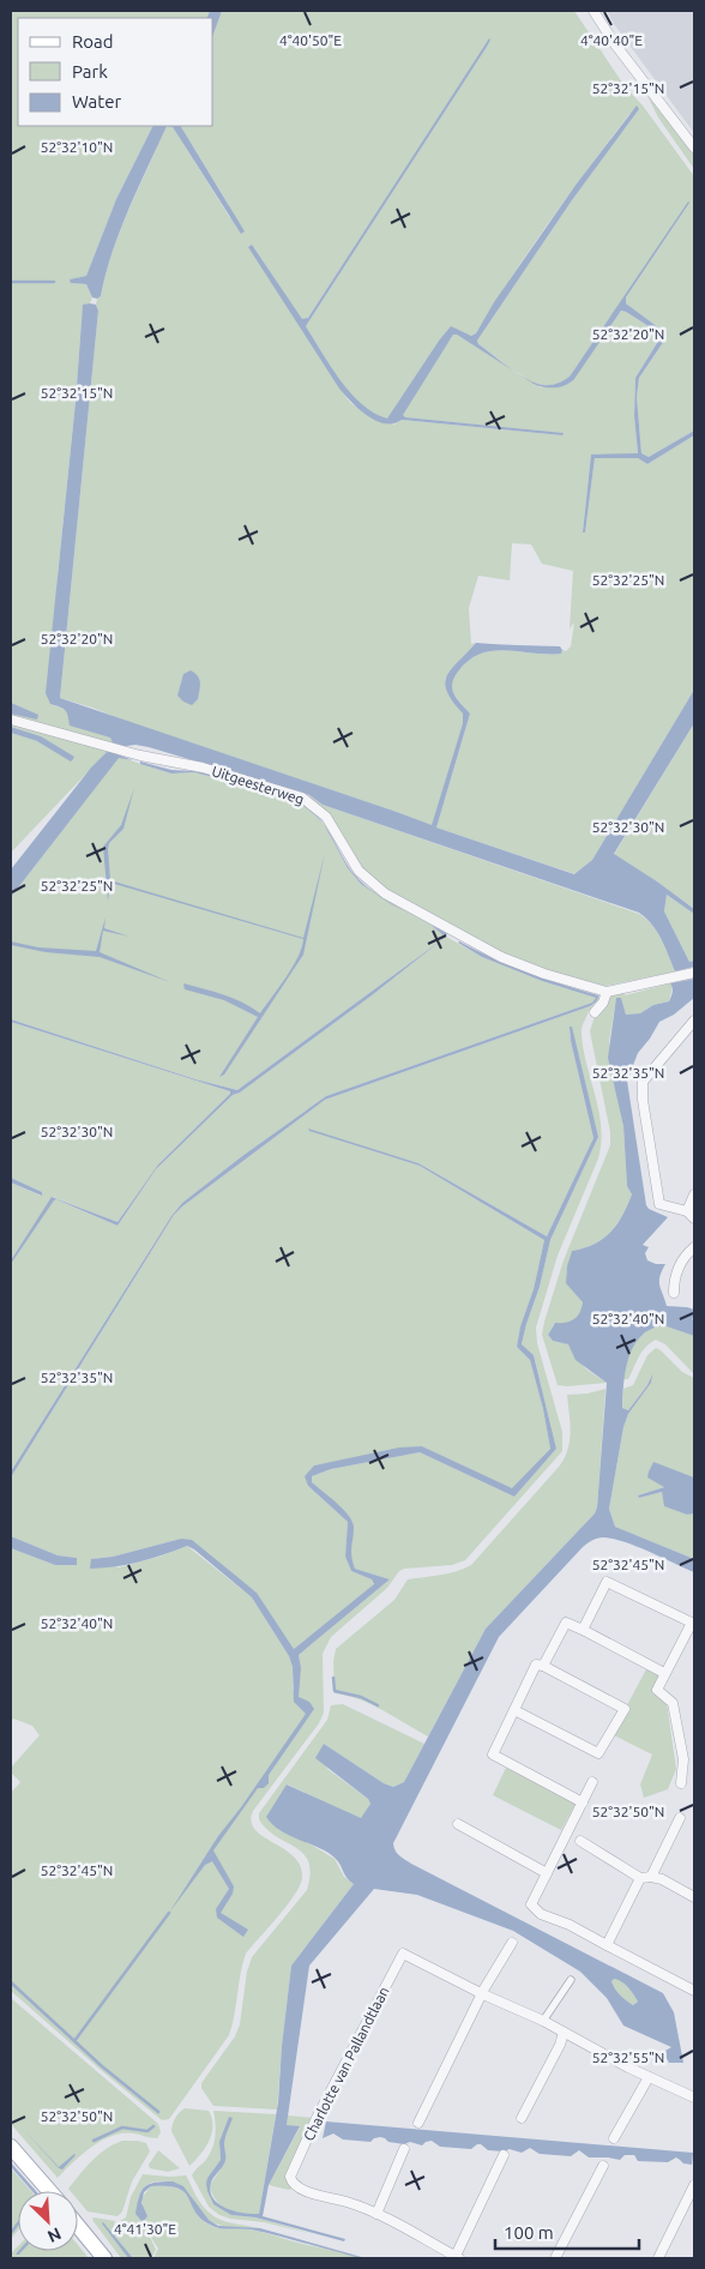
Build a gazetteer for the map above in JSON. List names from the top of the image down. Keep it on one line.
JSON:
{"streets":{"street":["Uitgeesterweg","Charlotte van Pallandtlaan"]},"legend":["Road","Park","Water"],"scale_bar":"100 m","north":"bottom right","coordinates":["4°40'50\"E","4°40'40\"E","52°32'15\"N","52°32'10\"N","52°32'20\"N","52°32'25\"N","52°32'30\"N","52°32'35\"N","52°32'40\"N","52°32'45\"N","52°32'50\"N","52°32'55\"N","4°41'30\"E"]}
